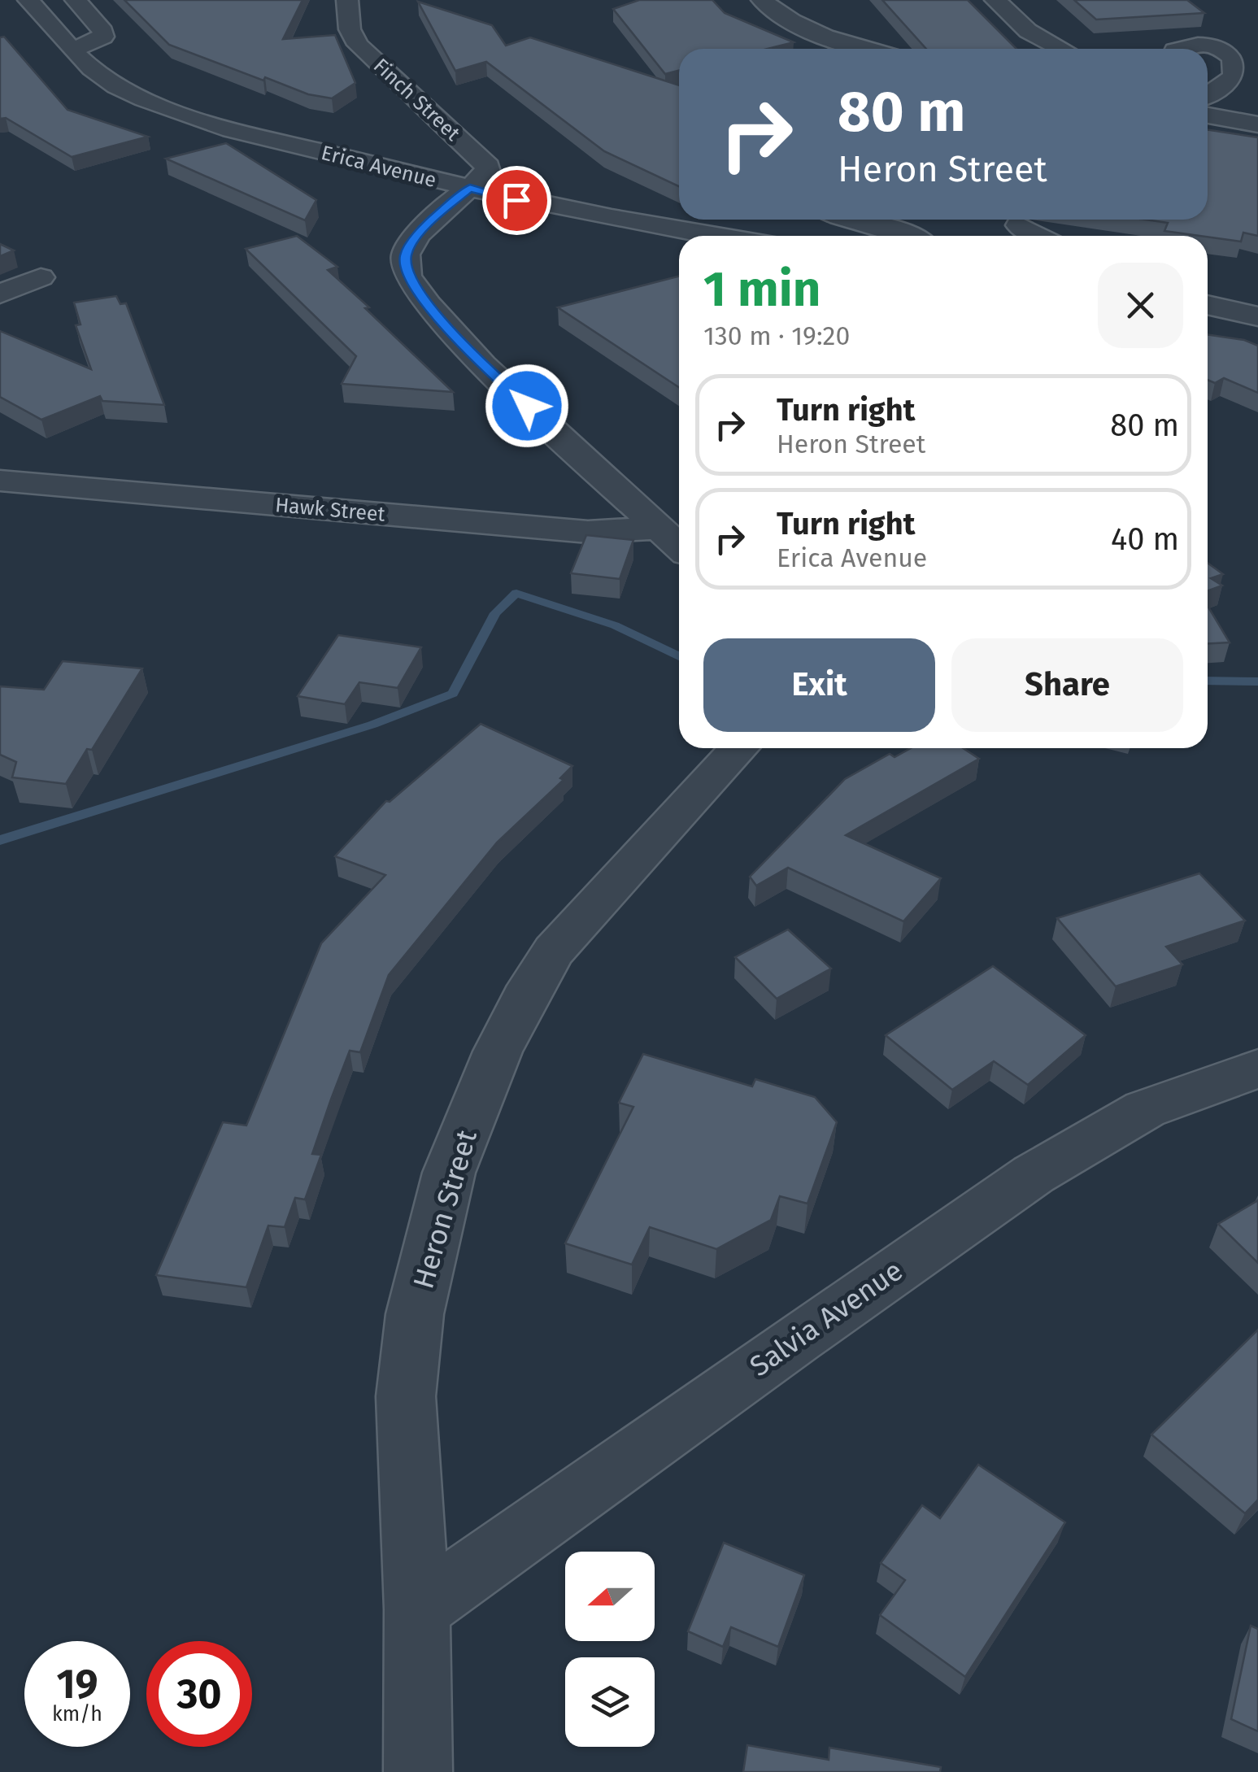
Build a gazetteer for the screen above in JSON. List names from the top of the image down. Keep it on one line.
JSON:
{"streets":{"street":["Finch Street","Erica Avenue","Hawk Street","Heron Street","Salvia Avenue"]},"crossings":[["Finch Street","Erica Avenue"],["Heron Street","Salvia Avenue"]],"north":"left","page":{"turn":["80 m","Heron Street"],"heading":["1 min","130 m · 19:20"],"list":[{"name":"Turn right","note":"Heron Street","value":"80 m"},{"name":"Turn right","note":"Erica Avenue","value":"40 m"}],"buttons":["Exit","Share"],"speed":"19 km/h","limit":"30"}}
